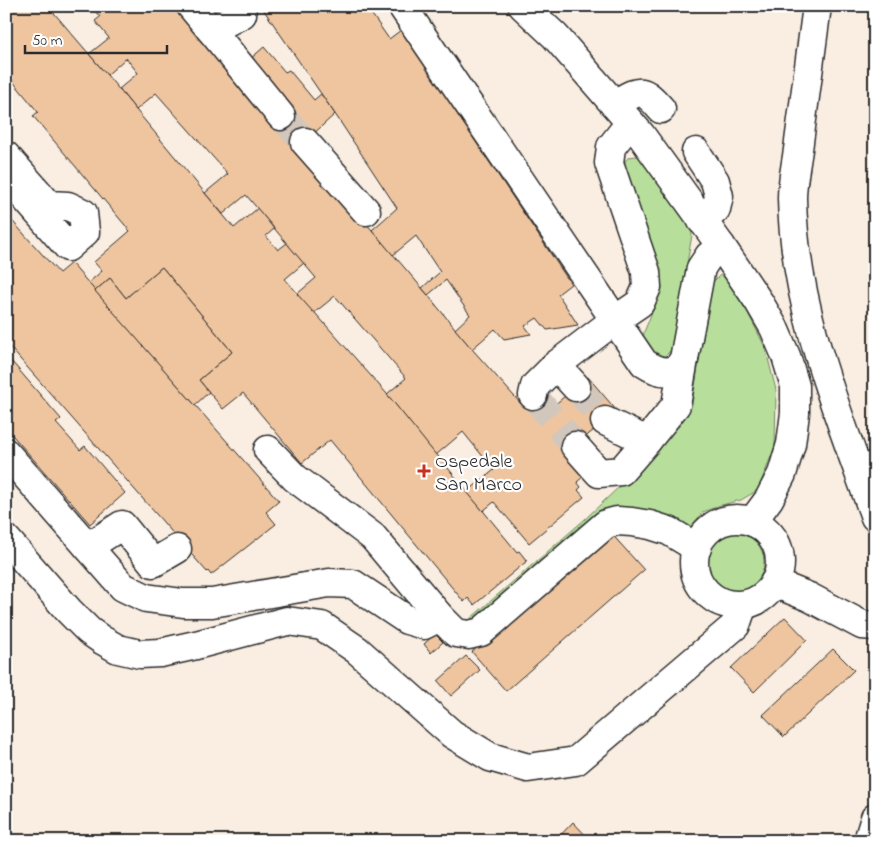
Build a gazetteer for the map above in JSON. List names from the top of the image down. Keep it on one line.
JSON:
{"places":{"health":["Ospedale San Marco"]},"scale_bar":"50 m"}
